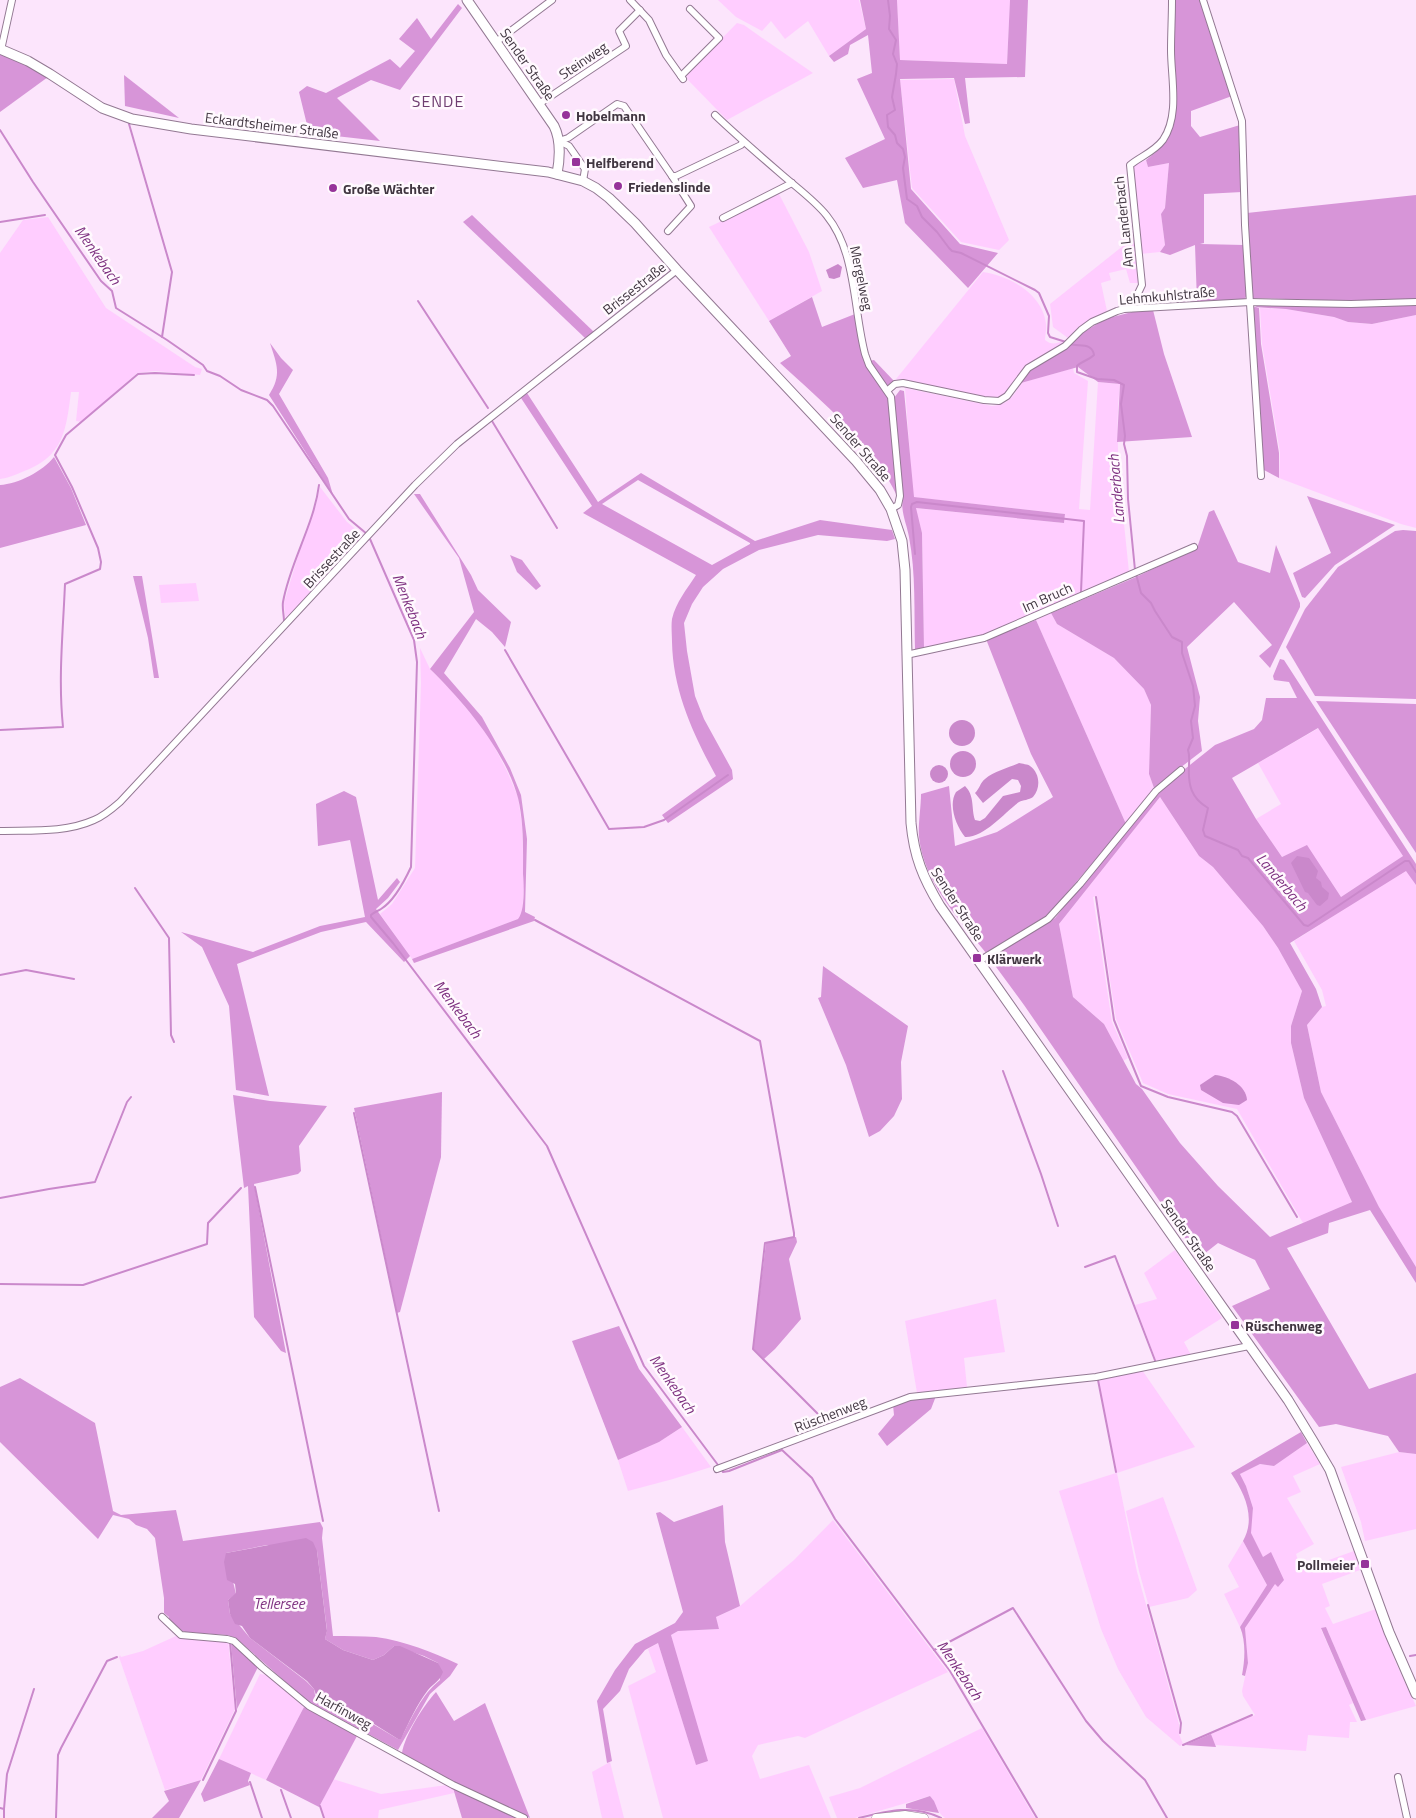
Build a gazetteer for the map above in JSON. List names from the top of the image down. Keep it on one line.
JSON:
{"streets":{"main road":["Sender Straße","Eckardtsheimer Straße"],"street":["Steinweg","Am Landerbach","Mergelweg","Brissestraße","Lehmkuhlstraße","Im Bruch","Rüschenweg","Harfinweg"]},"crossings":[["Steinweg","Sender Straße"],["Sender Straße","Eckardtsheimer Straße"],["Sender Straße","Brissestraße"],["Sender Straße","Im Bruch"],["Sender Straße","Rüschenweg"],["Am Landerbach","Lehmkuhlstraße"],["Mergelweg","Lehmkuhlstraße"]],"districts":["SENDE"],"water":["Menkebach","Landerbach","Tellersee"],"places":{"other":["Hobelmann","Friedenslinde","Große Wächter"],"transit":["Helfberend","Klärwerk","Rüschenweg","Pollmeier"]}}
